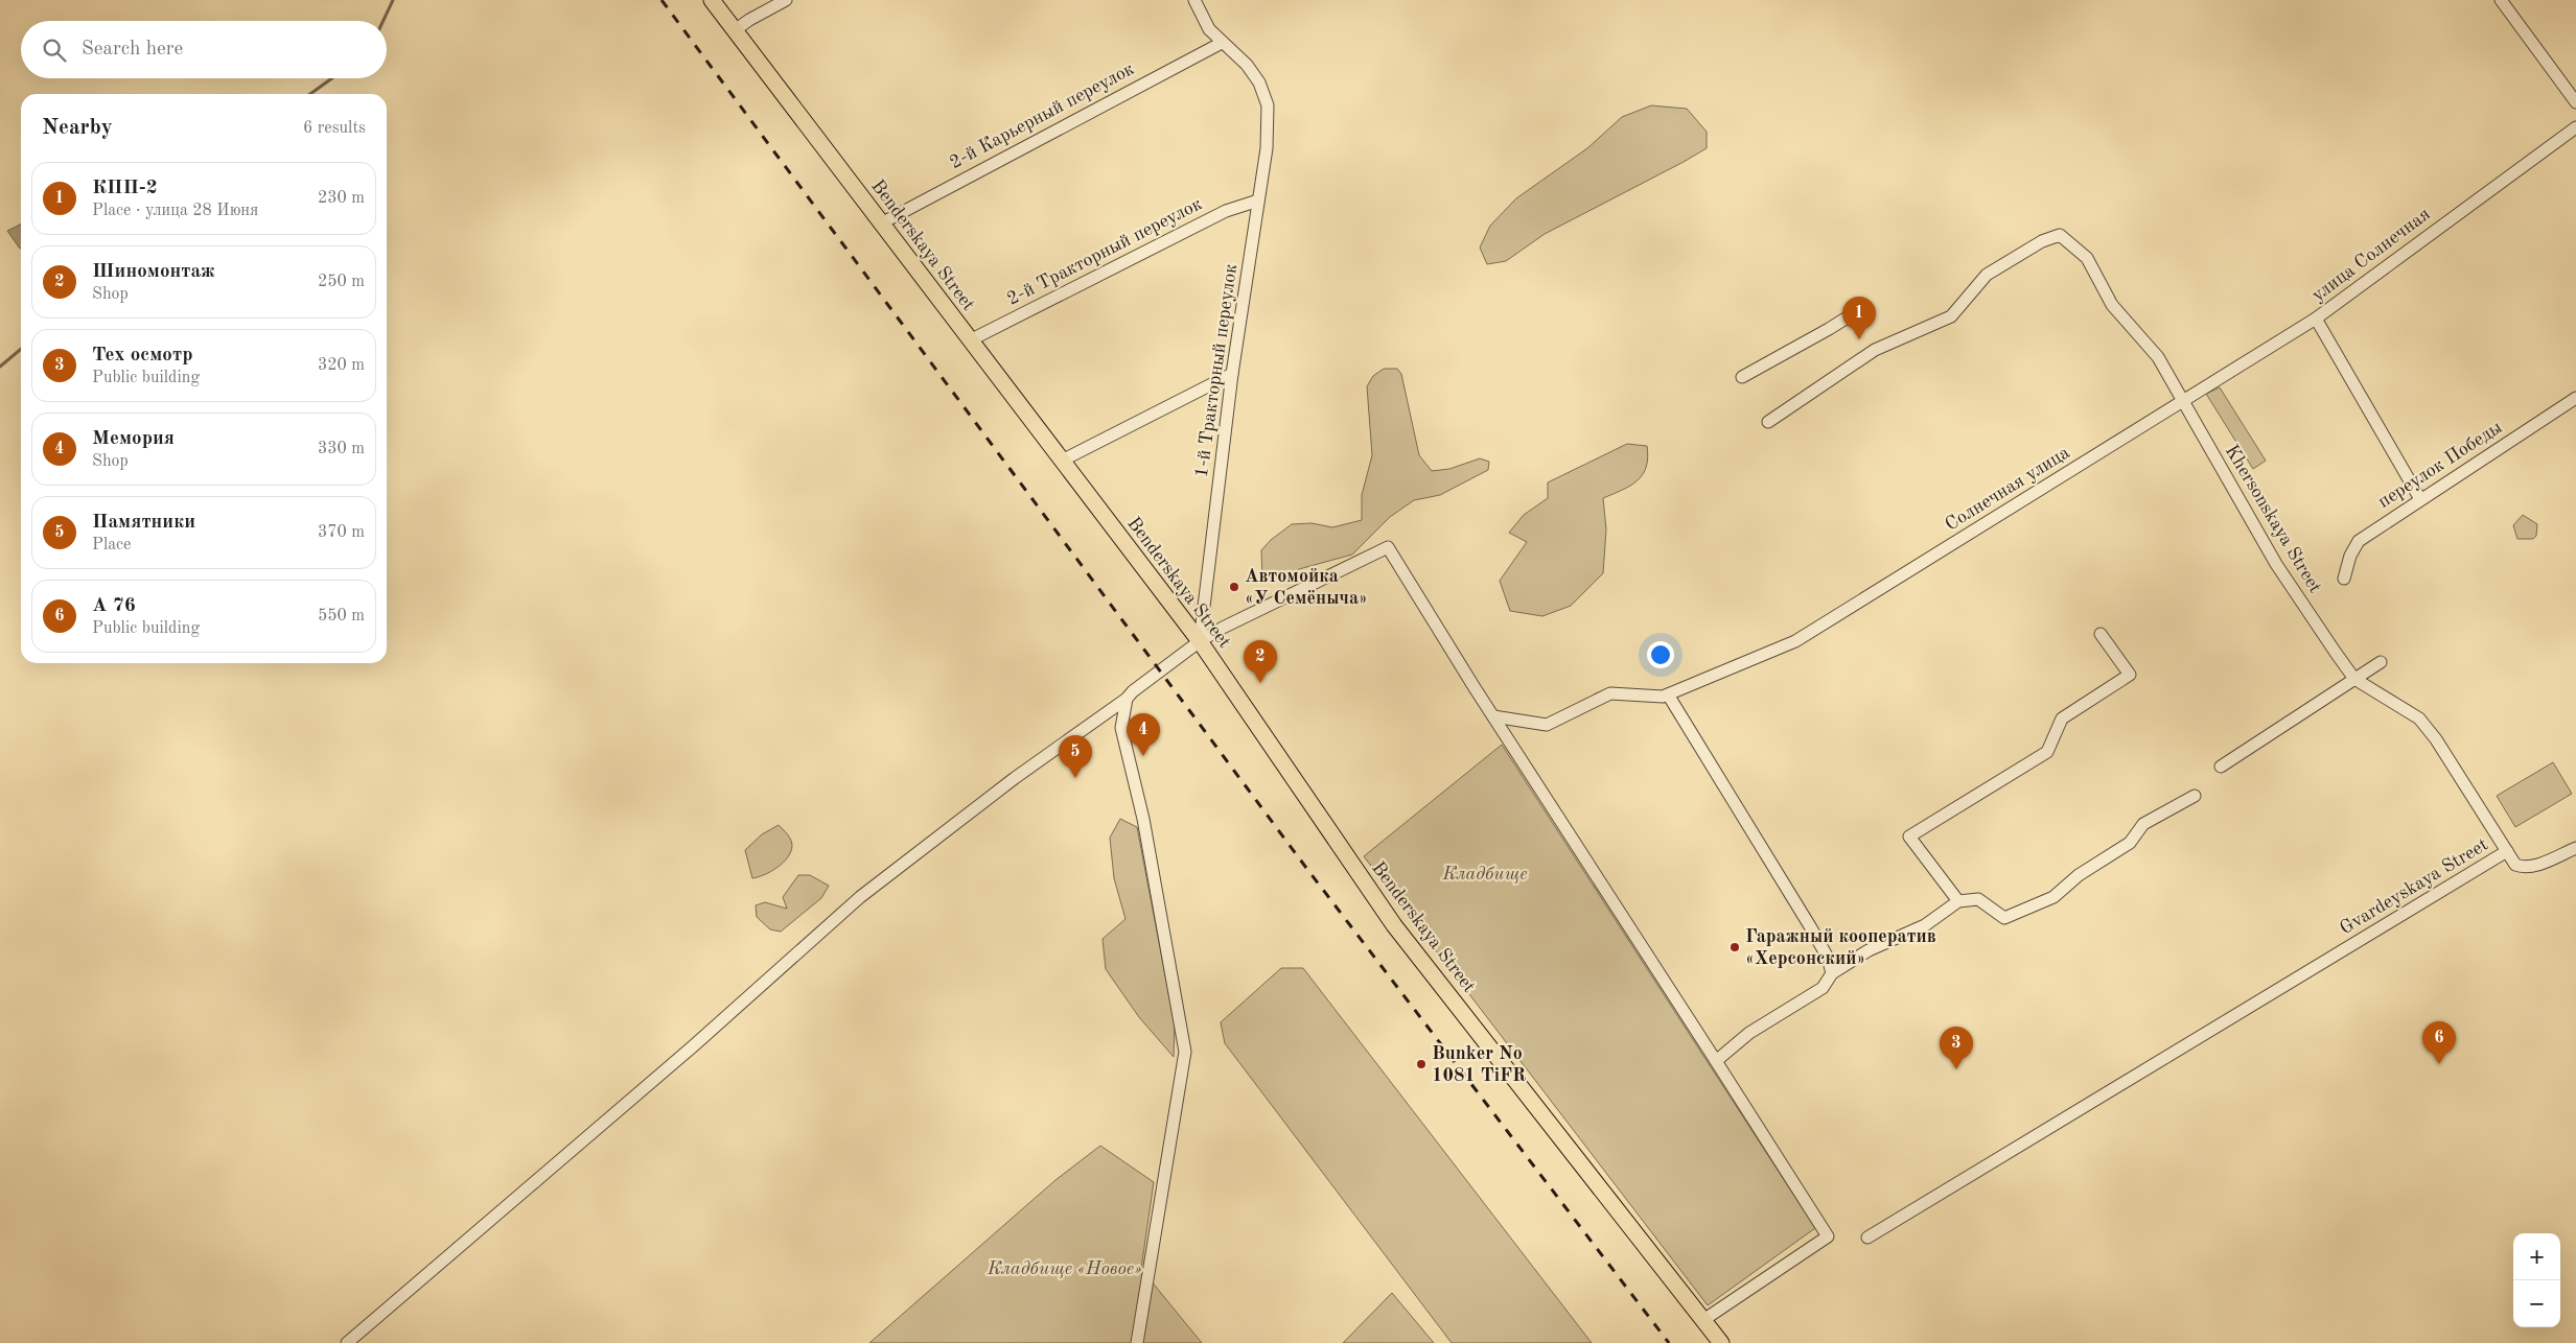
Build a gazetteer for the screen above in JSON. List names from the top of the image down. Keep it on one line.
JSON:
{"streets":{"main road":["Benderskaya Street"],"street":["2-й Карьерный переулок","2-й Тракторный переулок","улица Солнечная","1-й Тракторный переулок","переулок Победы","Солнечная улица","Khersonskaya Street","Gvardeyskaya Street"]},"crossings":[["2-й Карьерный переулок","Benderskaya Street"],["2-й Карьерный переулок","1-й Тракторный переулок"],["Benderskaya Street","2-й Тракторный переулок"],["Benderskaya Street","1-й Тракторный переулок"],["2-й Тракторный переулок","1-й Тракторный переулок"],["улица Солнечная","Солнечная улица"],["улица Солнечная","Khersonskaya Street"],["Солнечная улица","Khersonskaya Street"]],"parks":["Кладбище","Кладбище «Новое»"],"places":["Автомойка «У Семёныча»","Гаражный кооператив «Херсонский»","Bunker No 1081 TiFR"],"page":{"search":"Search here","heading":["Nearby","6 results"],"list":[{"mark":"1","name":"КПП-2","note":"Place · улица 28 Июня","value":"230 m"},{"mark":"2","name":"Шиномонтаж","note":"Shop","value":"250 m"},{"mark":"3","name":"Тех осмотр","note":"Public building","value":"320 m"},{"mark":"4","name":"Мемория","note":"Shop","value":"330 m"},{"mark":"5","name":"Памятники","note":"Place","value":"370 m"},{"mark":"6","name":"А 76","note":"Public building","value":"550 m"}],"pins":["1","2","4","5","6","3"],"map_buttons":["+","−"]}}
